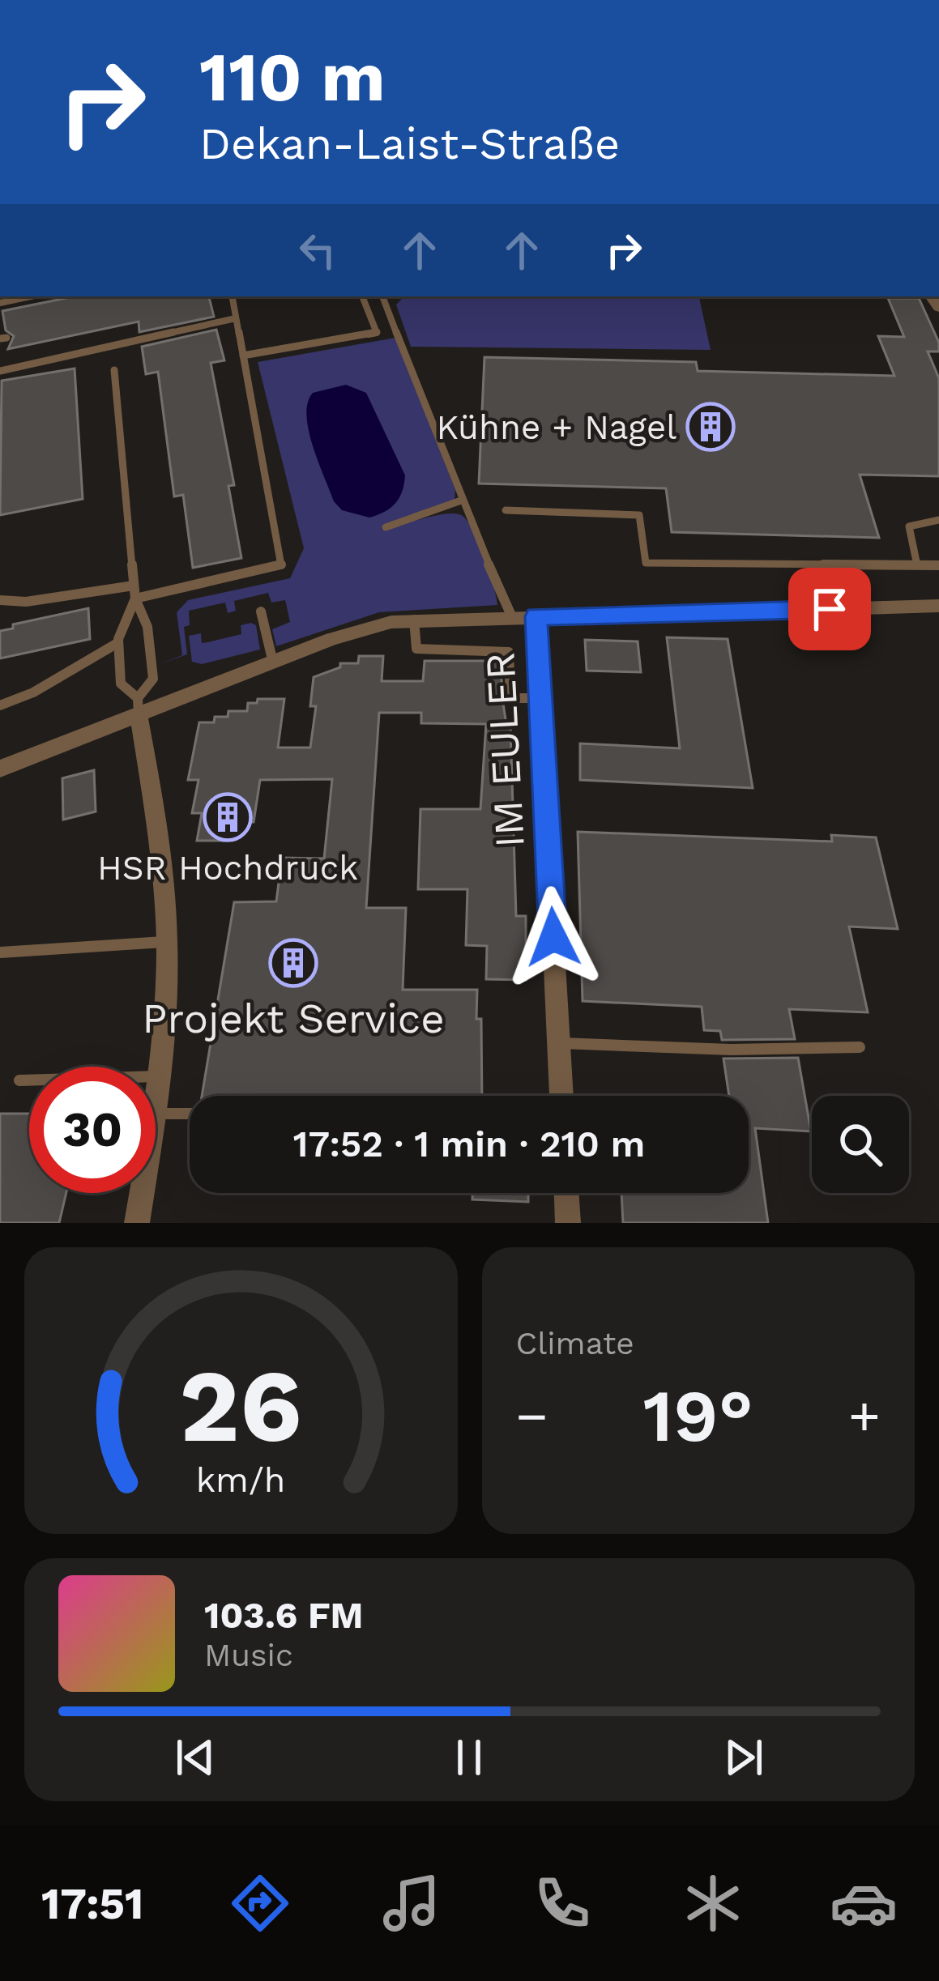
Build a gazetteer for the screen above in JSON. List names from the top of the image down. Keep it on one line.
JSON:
{"streets":{"street":["IM EULER"]},"places":{"building":["Kühne + Nagel","HSR Hochdruck","Projekt Service"]},"page":{"turn":["110 m","Dekan-Laist-Straße"],"limit":"30","trip":"17:52 · 1 min · 210 m","tile":"Climate","heat":["−","19°","+"],"song":["103.6 FM","Music"],"tabs":"17:51","gauge":["26","km/h"]}}
